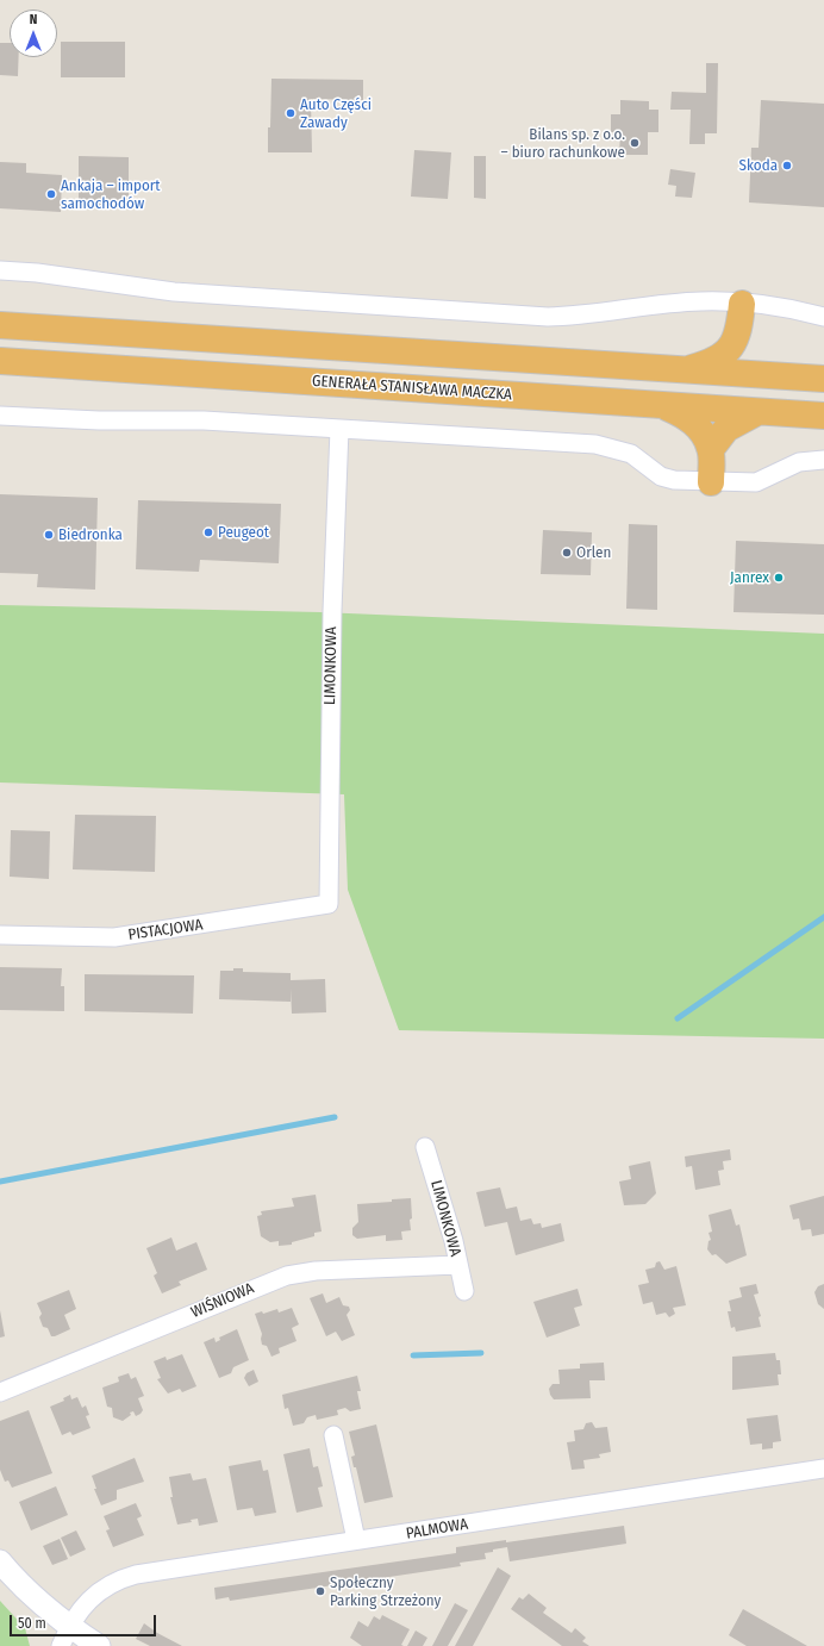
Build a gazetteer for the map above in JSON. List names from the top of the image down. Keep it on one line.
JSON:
{"streets":{"highway":["GENERAŁA STANISŁAWA MACZKA"],"street":["LIMONKOWA","PISTACJOWA","WIŚNIOWA","PALMOWA"]},"crossings":[["LIMONKOWA","PISTACJOWA"],["LIMONKOWA","WIŚNIOWA"]],"places":["Auto Części Zawady","Bilans sp. z o.o. – biuro rachunkowe","Skoda","Ankaja – import samochodów","Peugeot","Biedronka","Orlen","Janrex","Społeczny Parking Strzeżony"],"scale_bar":"50 m","north":"top"}
